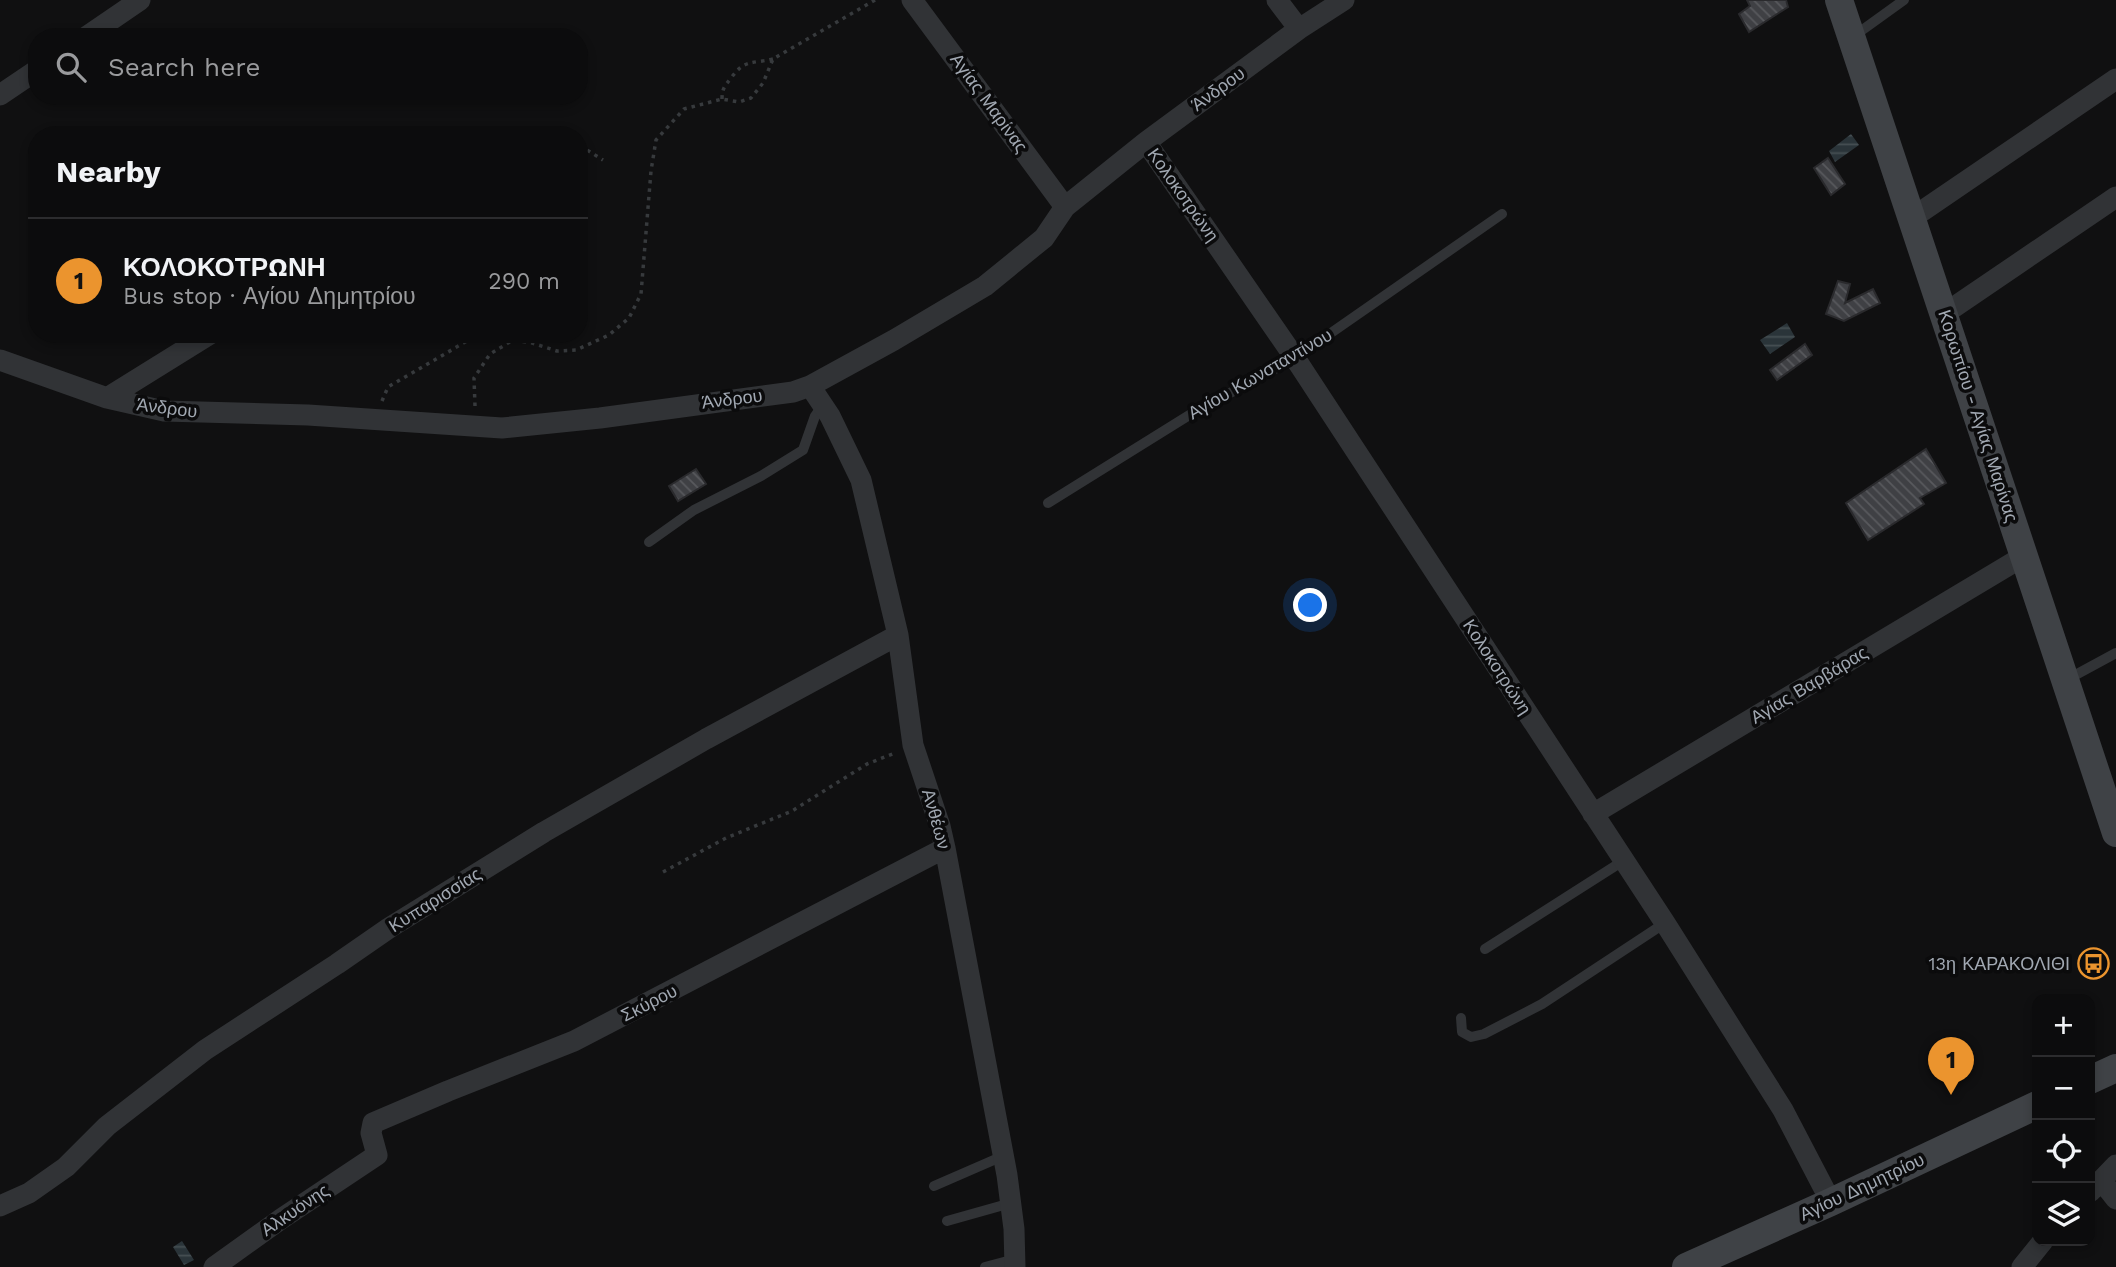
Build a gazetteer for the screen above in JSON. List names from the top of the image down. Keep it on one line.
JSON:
{"streets":{"main road":["Κορωπίου - Αγίας Μαρίνας","Αγίου Δημητρίου"],"street":["Άνδρου","Αγίας Μαρίνας","Κολοκοτρώνη","Αγίας Βαρβάρας","Ανθέων","Κυπαρισσίας","Σκύρου","Αλκυόνης"],"lane":["Αγίου Κωνσταντίνου"]},"crossings":[["Άνδρου","Αγίας Μαρίνας"],["Άνδρου","Κολοκοτρώνη"],["Άνδρου","Ανθέων"],["Κολοκοτρώνη","Αγίου Κωνσταντίνου"],["Κολοκοτρώνη","Αγίας Βαρβάρας"],["Κολοκοτρώνη","Αγίου Δημητρίου"],["Κορωπίου - Αγίας Μαρίνας","Αγίας Βαρβάρας"],["Ανθέων","Κυπαρισσίας"],["Ανθέων","Σκύρου"],["Σκύρου","Αλκυόνης"]],"places":{"bus stop":["13η ΚΑΡΑΚΟΛΙΘΙ"]},"page":{"search":"Search here","heading":"Nearby","list":[{"mark":"1","name":"ΚΟΛΟΚΟΤΡΩΝΗ","note":"Bus stop · Αγίου Δημητρίου","value":"290 m"}],"map_buttons":["+","−"],"pins":"1"}}
